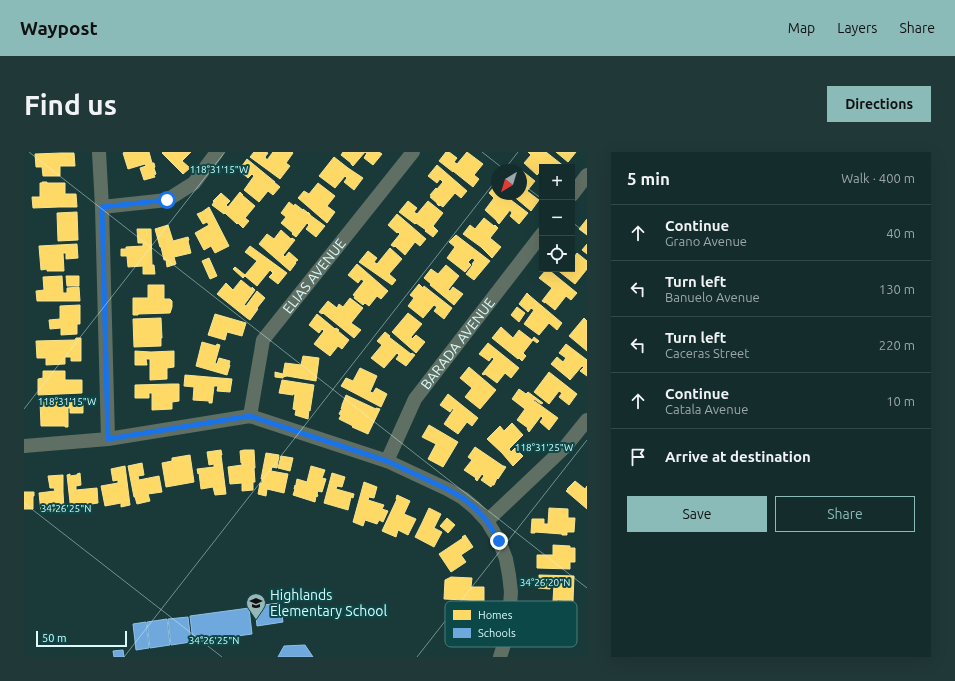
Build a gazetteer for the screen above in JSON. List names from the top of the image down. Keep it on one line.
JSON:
{"streets":{"street":["ELIAS AVENUE","BARADA AVENUE"]},"places":{"school or university":["Highlands Elementary School"]},"legend":["Homes","Schools"],"scale_bar":"50 m","north":"bottom left","page":{"header":"Waypost","nav":["Map","Layers","Share"],"buttons":["Directions",["Save","Share"]],"title":"Find us","heading":["5 min","Walk · 400 m"],"map_buttons":["+","−"],"list":[["Continue","Grano Avenue","40 m"],["Turn left","Banuelo Avenue","130 m"],["Turn left","Caceras Street","220 m"],["Continue","Catala Avenue","10 m"],"Arrive at destination"],"scale":"50 m"},"coordinates":["118°31'15\"W","118°31'25\"W","34°26'25\"N","34°26'20\"N"]}
